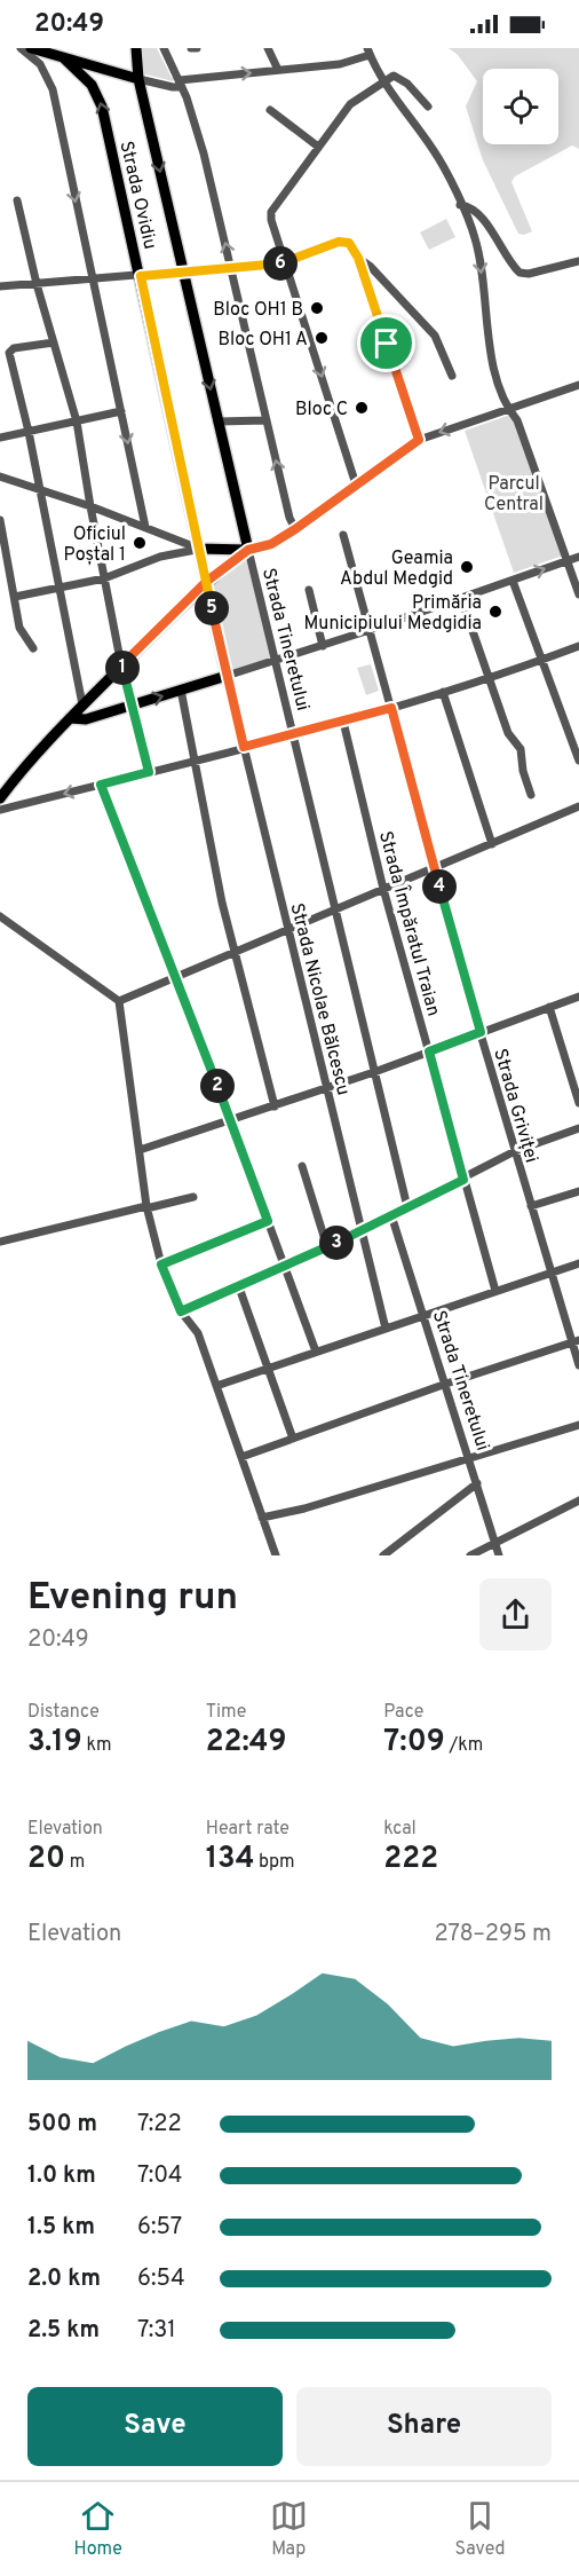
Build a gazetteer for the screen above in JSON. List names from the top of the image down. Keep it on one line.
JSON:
{"streets":{"main road":["Strada Ovidiu","Strada Tineretului"],"street":["Strada Împăratul Traian","Strada Nicolae Bălcescu","Strada Griviței"]},"crossings":[["Strada Ovidiu","Strada Nicolae Bălcescu"]],"one_way":["Strada Ovidiu"],"parks":["Parcul Central"],"places":["Bloc OH1 B","Bloc OH1 A","Bloc C","Oficiul Poștal 1","Geamia Abdul Medgid","Primăria Municipiului Medgidia"],"page":{"status":"20:49","pins":["6","5","1","4","2","3"],"heading":["Evening run","20:49"],"stats":[["Distance","3.19 km"],["Time","22:49"],["Pace","7:09 /km"],["Elevation","20 m"],["Heart rate","134 bpm"],["kcal","222"]],"chart":["Elevation","278–295 m"],"list":[{"name":"500 m","note":"7:22"},{"name":"1.0 km","note":"7:04"},{"name":"1.5 km","note":"6:57"},{"name":"2.0 km","note":"6:54"},{"name":"2.5 km","note":"7:31"}],"buttons":["Save","Share"],"tabs":["Home","Map","Saved"]}}
